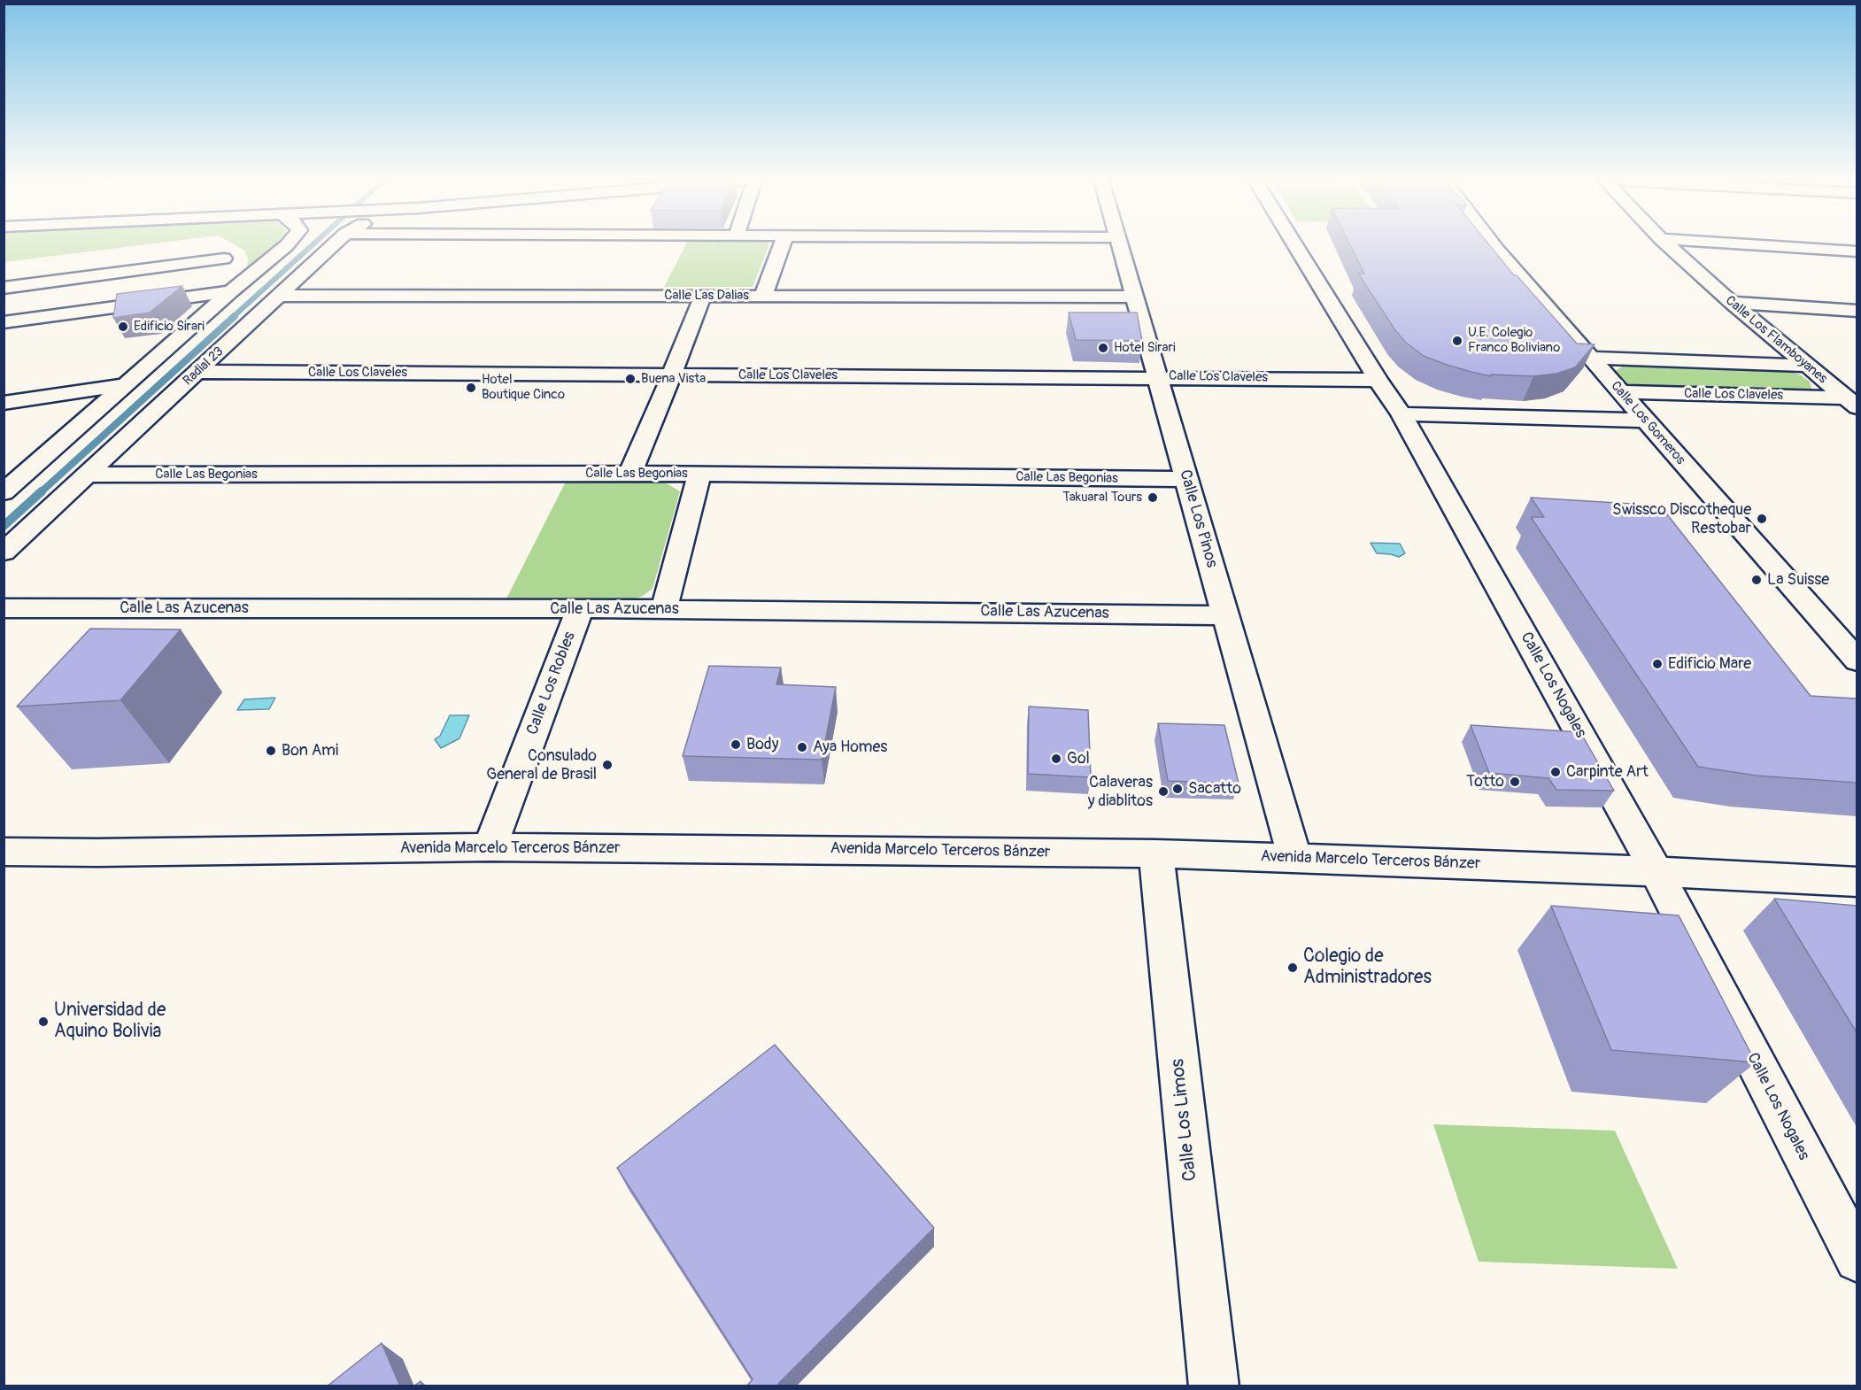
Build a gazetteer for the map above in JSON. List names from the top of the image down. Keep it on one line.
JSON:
{"streets":{"main road":["Calle Las Dalias","Calle Los Flamboyanes","Radial 23","Calle Los Claveles","Calle Los Gomeros","Calle Las Begonias","Calle Los Pinos","Calle Las Azucenas","Calle Los Robles","Calle Los Nogales","Avenida Marcelo Terceros Bánzer","Calle Los Limos"]},"crossings":[["Calle Las Dalias","Radial 23"],["Calle Las Dalias","Calle Los Pinos"],["Calle Los Flamboyanes","Calle Los Claveles"],["Radial 23","Calle Los Claveles"],["Radial 23","Calle Las Begonias"],["Calle Los Claveles","Calle Los Gomeros"],["Calle Los Claveles","Calle Los Pinos"],["Calle Los Claveles","Calle Los Nogales"],["Calle Las Begonias","Calle Los Pinos"],["Calle Los Pinos","Calle Las Azucenas"],["Calle Los Pinos","Avenida Marcelo Terceros Bánzer"],["Calle Las Azucenas","Calle Los Robles"],["Calle Los Robles","Avenida Marcelo Terceros Bánzer"],["Calle Los Nogales","Avenida Marcelo Terceros Bánzer"],["Avenida Marcelo Terceros Bánzer","Calle Los Limos"]],"places":["Edificio Sirari","U.E. Colegio Franco Boliviano","Hotel Sirari","Buena Vista","Hotel Boutique Cinco","Takuaral Tours","Swissco Discotheque Restobar","La Suisse","Edificio Mare","Body","Aya Homes","Bon Ami","Gol","Consulado General de Brasil","Carpinte Art","Totto","Sacatto","Calaveras y diablitos","Colegio de Administradores","Universidad de Aquino Bolivia"]}
